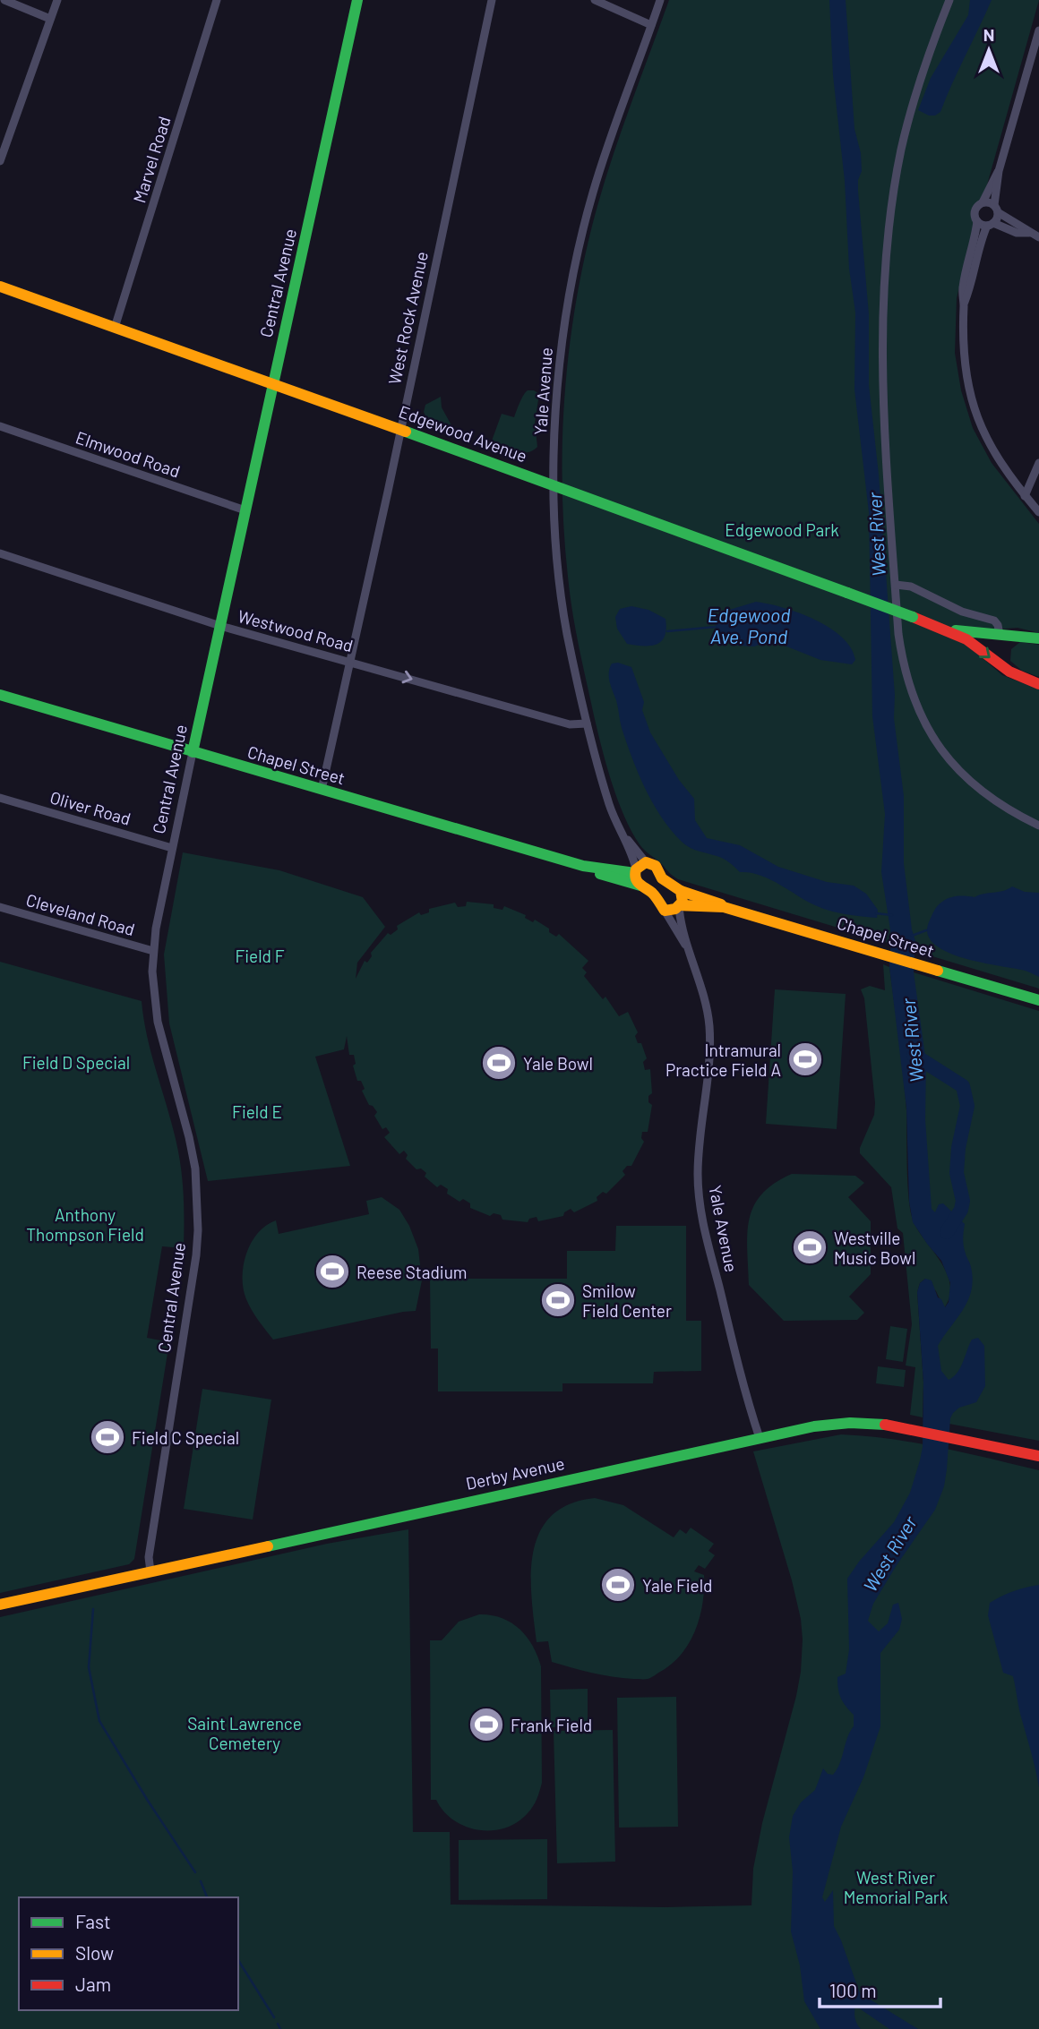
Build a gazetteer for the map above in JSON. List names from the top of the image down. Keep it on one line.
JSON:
{"streets":{"main road":["Central Avenue","Edgewood Avenue","Chapel Street","Derby Avenue"],"street":["Marvel Road","West Rock Avenue","Yale Avenue","Elmwood Road","Westwood Road","Oliver Road","Cleveland Road"]},"crossings":[["Marvel Road","Edgewood Avenue"],["Central Avenue","Edgewood Avenue"],["Central Avenue","Elmwood Road"],["Central Avenue","Westwood Road"],["Central Avenue","Chapel Street"],["Central Avenue","Oliver Road"],["Central Avenue","Cleveland Road"],["Central Avenue","Derby Avenue"],["West Rock Avenue","Edgewood Avenue"],["West Rock Avenue","Westwood Road"],["West Rock Avenue","Chapel Street"],["Yale Avenue","Edgewood Avenue"],["Yale Avenue","Westwood Road"],["Yale Avenue","Chapel Street"],["Yale Avenue","Derby Avenue"]],"one_way":["Westwood Road"],"water":["West River","Edgewood Ave. Pond"],"parks":["Edgewood Park","Field F","Field D Special","Field E","Anthony Thompson Field","Saint Lawrence Cemetery","West River Memorial Park"],"places":{"sports":["Intramural Practice Field A","Yale Bowl","Westville Music Bowl","Reese Stadium","Smilow Field Center","Field C Special","Yale Field","Frank Field"]},"legend":["Fast","Slow","Jam"],"scale_bar":"100 m","north":"top"}
